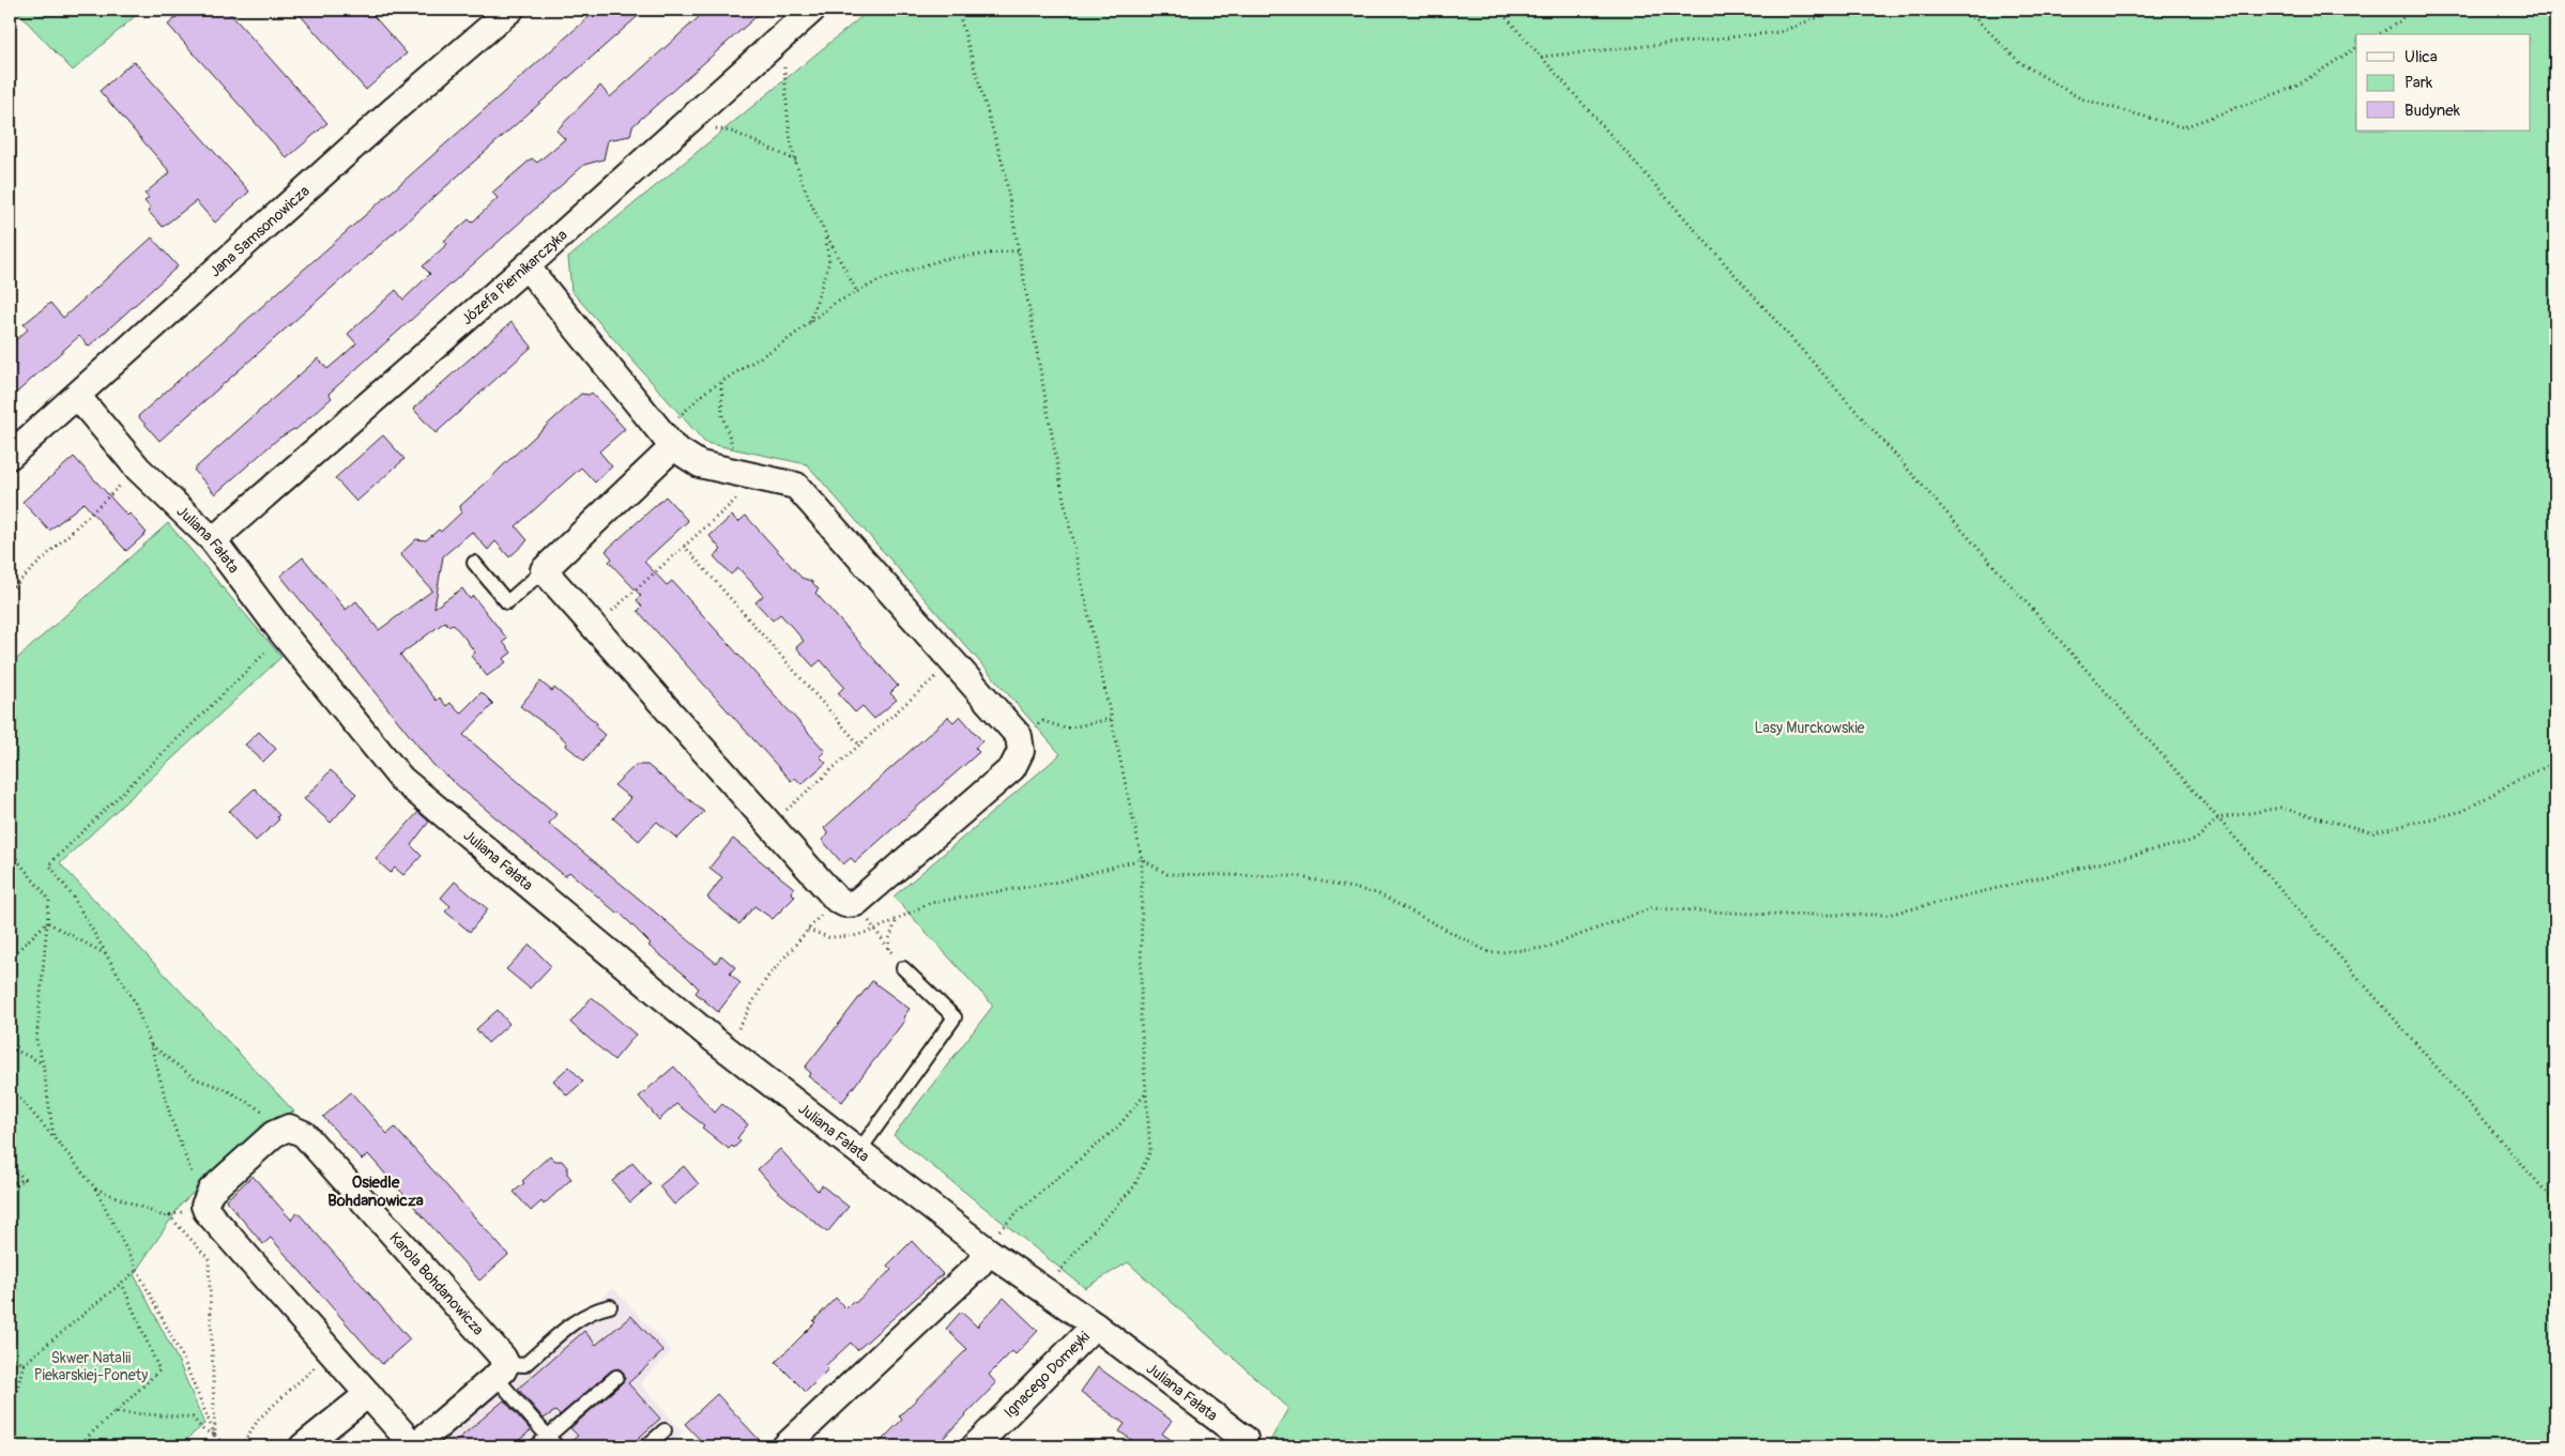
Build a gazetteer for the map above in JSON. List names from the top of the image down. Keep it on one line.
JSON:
{"streets":{"street":["Jana Samsonowicza","Józefa Piernikarczyka","Juliana Fałata","Karola Bohdanowicza","Ignacego Domeyki"]},"crossings":[["Jana Samsonowicza","Juliana Fałata"],["Józefa Piernikarczyka","Juliana Fałata"],["Juliana Fałata","Ignacego Domeyki"]],"districts":["Osiedle Bohdanowicza"],"parks":["Lasy Murckowskie","Skwer Natalii Piekarskiej-Ponety"],"legend":["Ulica","Park","Budynek"]}
